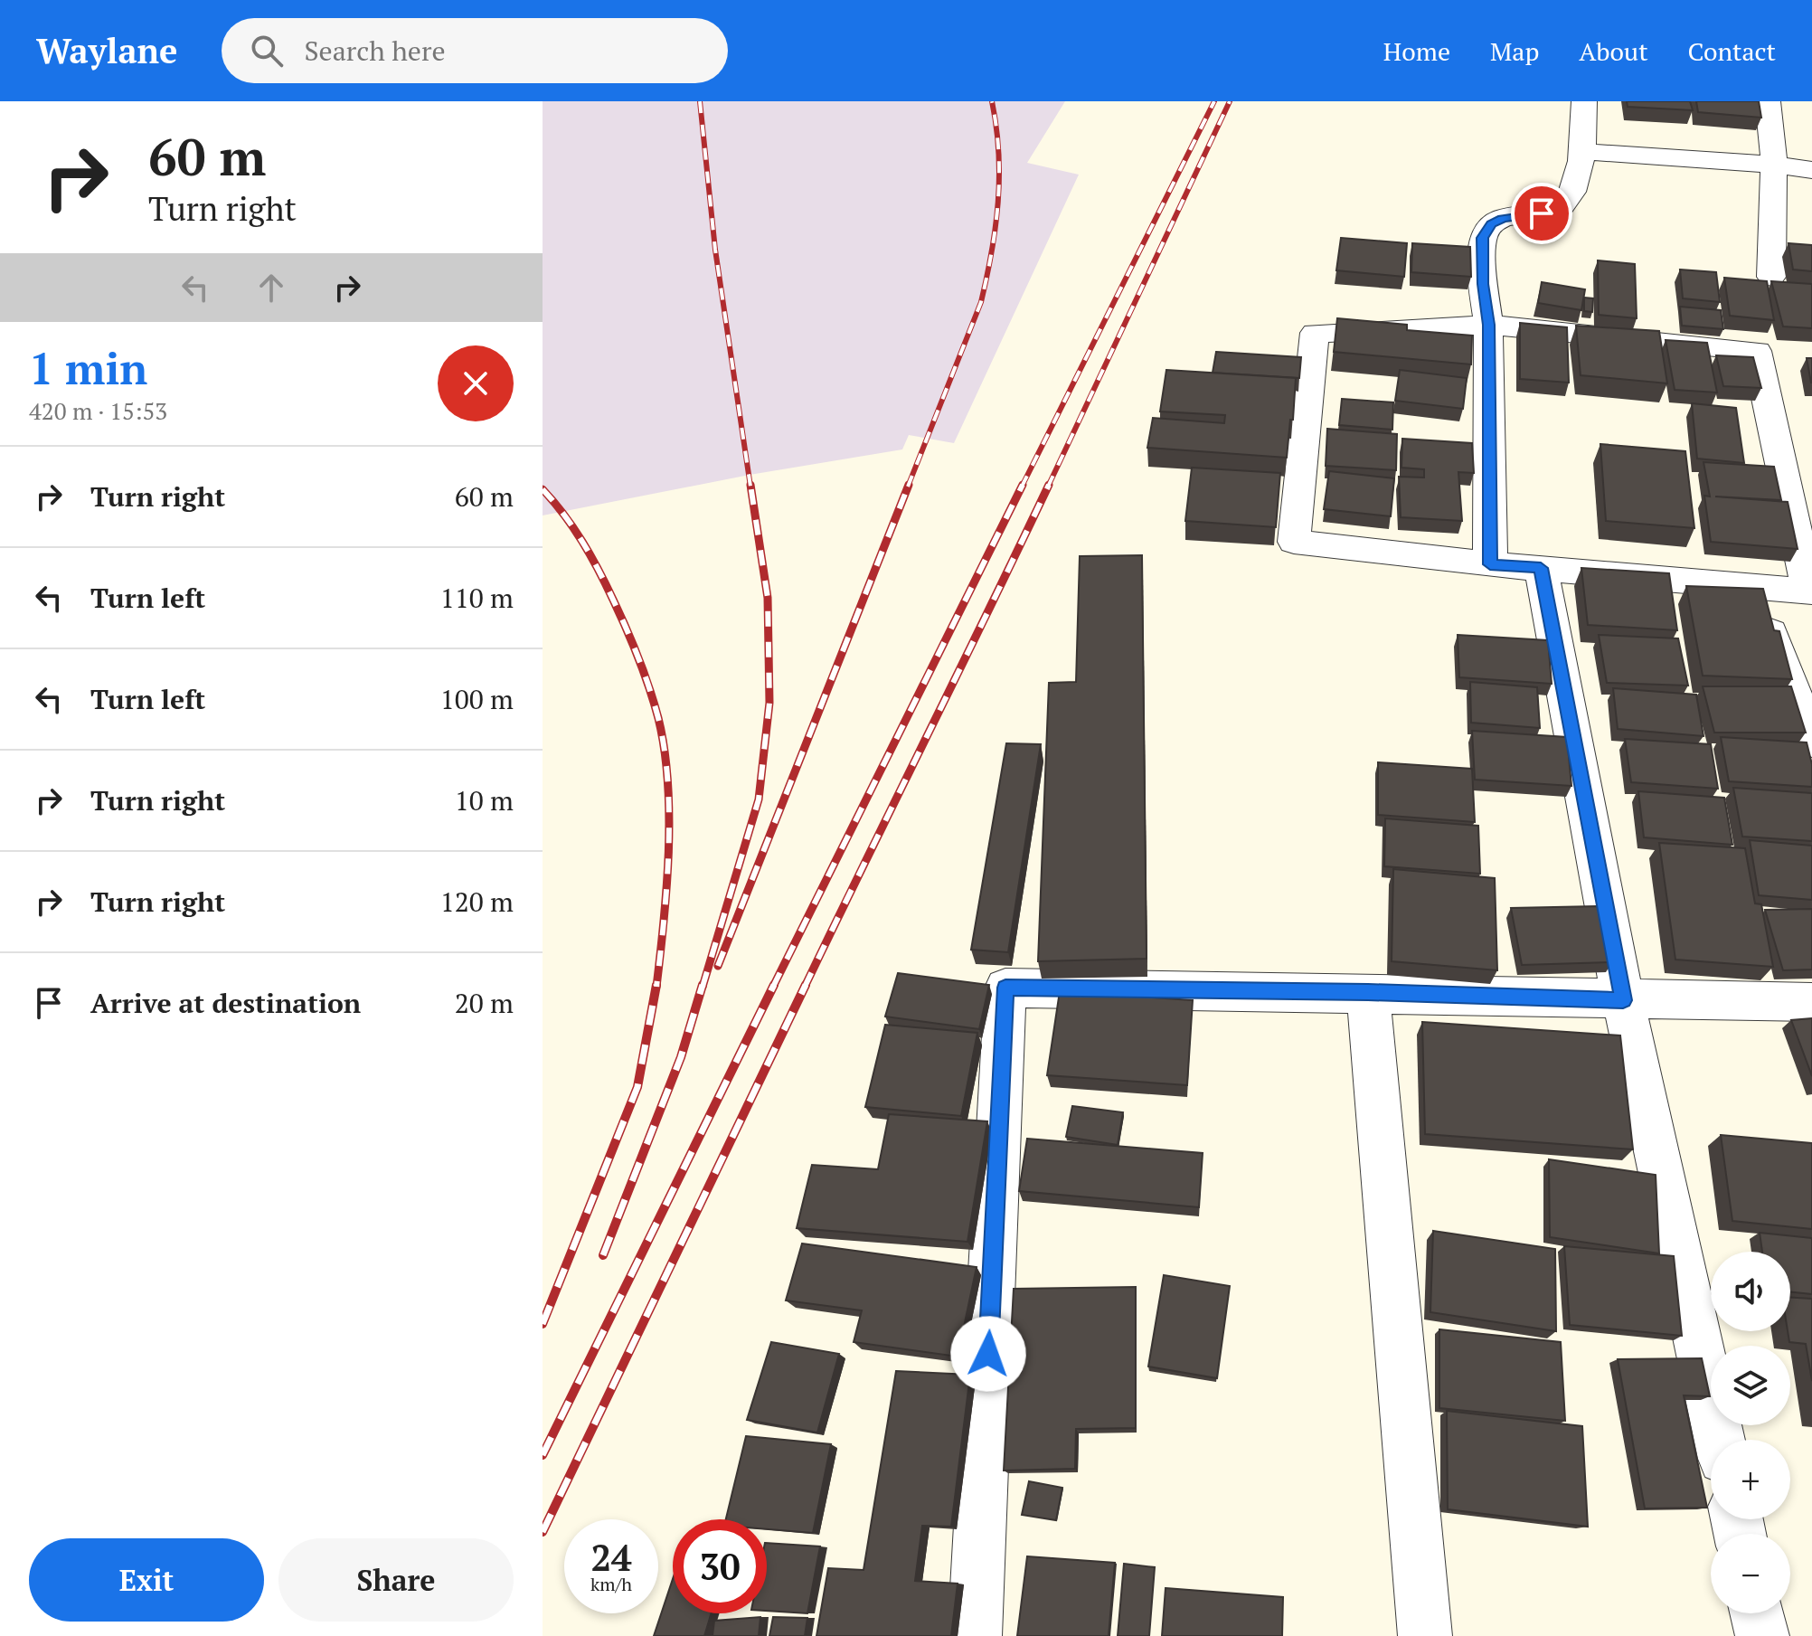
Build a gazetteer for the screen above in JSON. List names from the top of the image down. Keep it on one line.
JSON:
{"page":{"header":"Waylane","search":"Search here","nav":["Home","Map","About","Contact"],"turn":["60 m","Turn right"],"heading":["1 min","420 m · 15:53"],"list":[{"name":"Turn right","value":"60 m"},{"name":"Turn left","value":"110 m"},{"name":"Turn left","value":"100 m"},{"name":"Turn right","value":"10 m"},{"name":"Turn right","value":"120 m"},{"name":"Arrive at destination","value":"20 m"}],"map_buttons":["+","−"],"speed":"24 km/h","limit":"30","buttons":["Exit","Share"]}}
